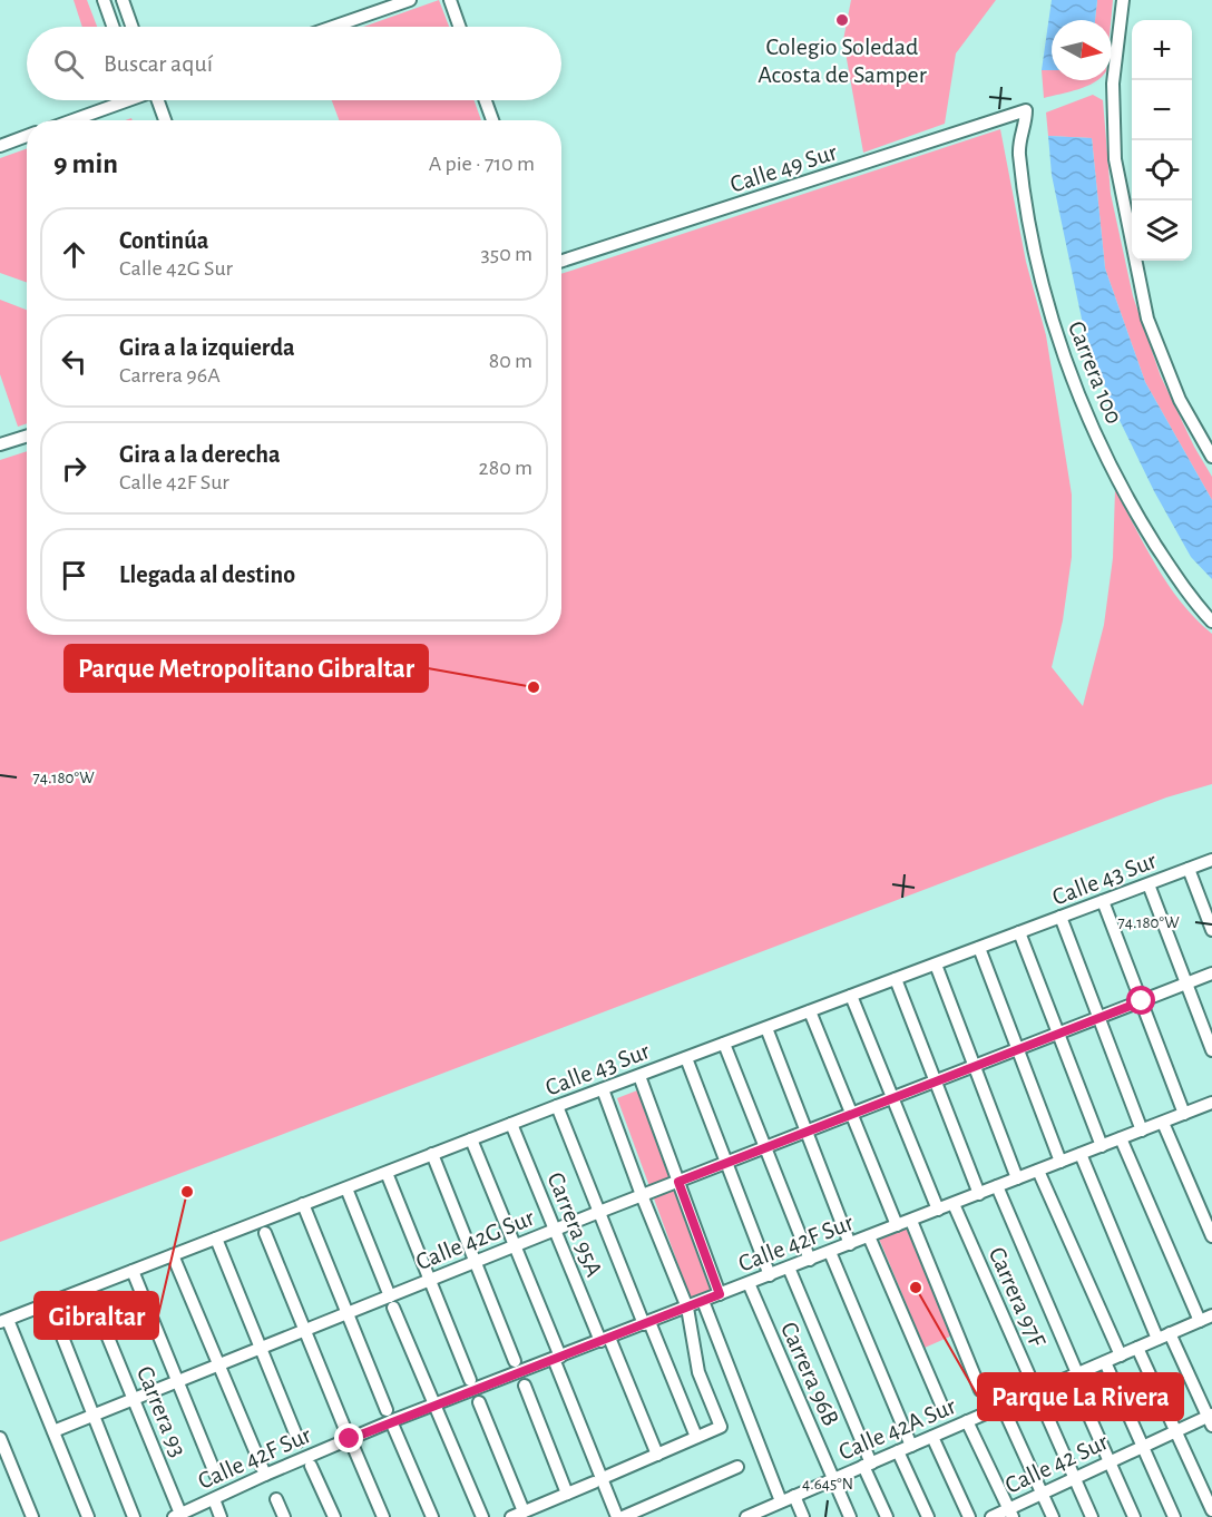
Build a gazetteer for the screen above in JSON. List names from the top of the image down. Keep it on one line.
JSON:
{"streets":{"street":["Calle 49 Sur","Carrera 100","Calle 43 Sur","Carrera 95A","Calle 42G Sur","Calle 42F Sur","Carrera 97F","Carrera 96B","Carrera 93","Calle 42A Sur","Calle 42 Sur"]},"crossings":[["Calle 49 Sur","Carrera 100"],["Calle 43 Sur","Carrera 95A"],["Calle 43 Sur","Carrera 93"],["Carrera 95A","Calle 42G Sur"],["Carrera 95A","Calle 42F Sur"],["Calle 42G Sur","Carrera 93"],["Calle 42F Sur","Carrera 97F"],["Calle 42F Sur","Carrera 96B"],["Calle 42F Sur","Carrera 93"],["Carrera 97F","Calle 42A Sur"],["Carrera 97F","Calle 42 Sur"],["Carrera 96B","Calle 42A Sur"]],"places":["Colegio Soledad Acosta de Samper","Parque Metropolitano Gibraltar","Gibraltar","Parque La Rivera"],"north":"right","page":{"map_buttons":["+","−"],"search":"Buscar aquí","heading":["9 min","A pie · 710 m"],"list":[["Continúa","Calle 42G Sur","350 m"],["Gira a la izquierda","Carrera 96A","80 m"],["Gira a la derecha","Calle 42F Sur","280 m"],"Llegada al destino"]},"coordinates":["74.180°W","4.645°N"]}
